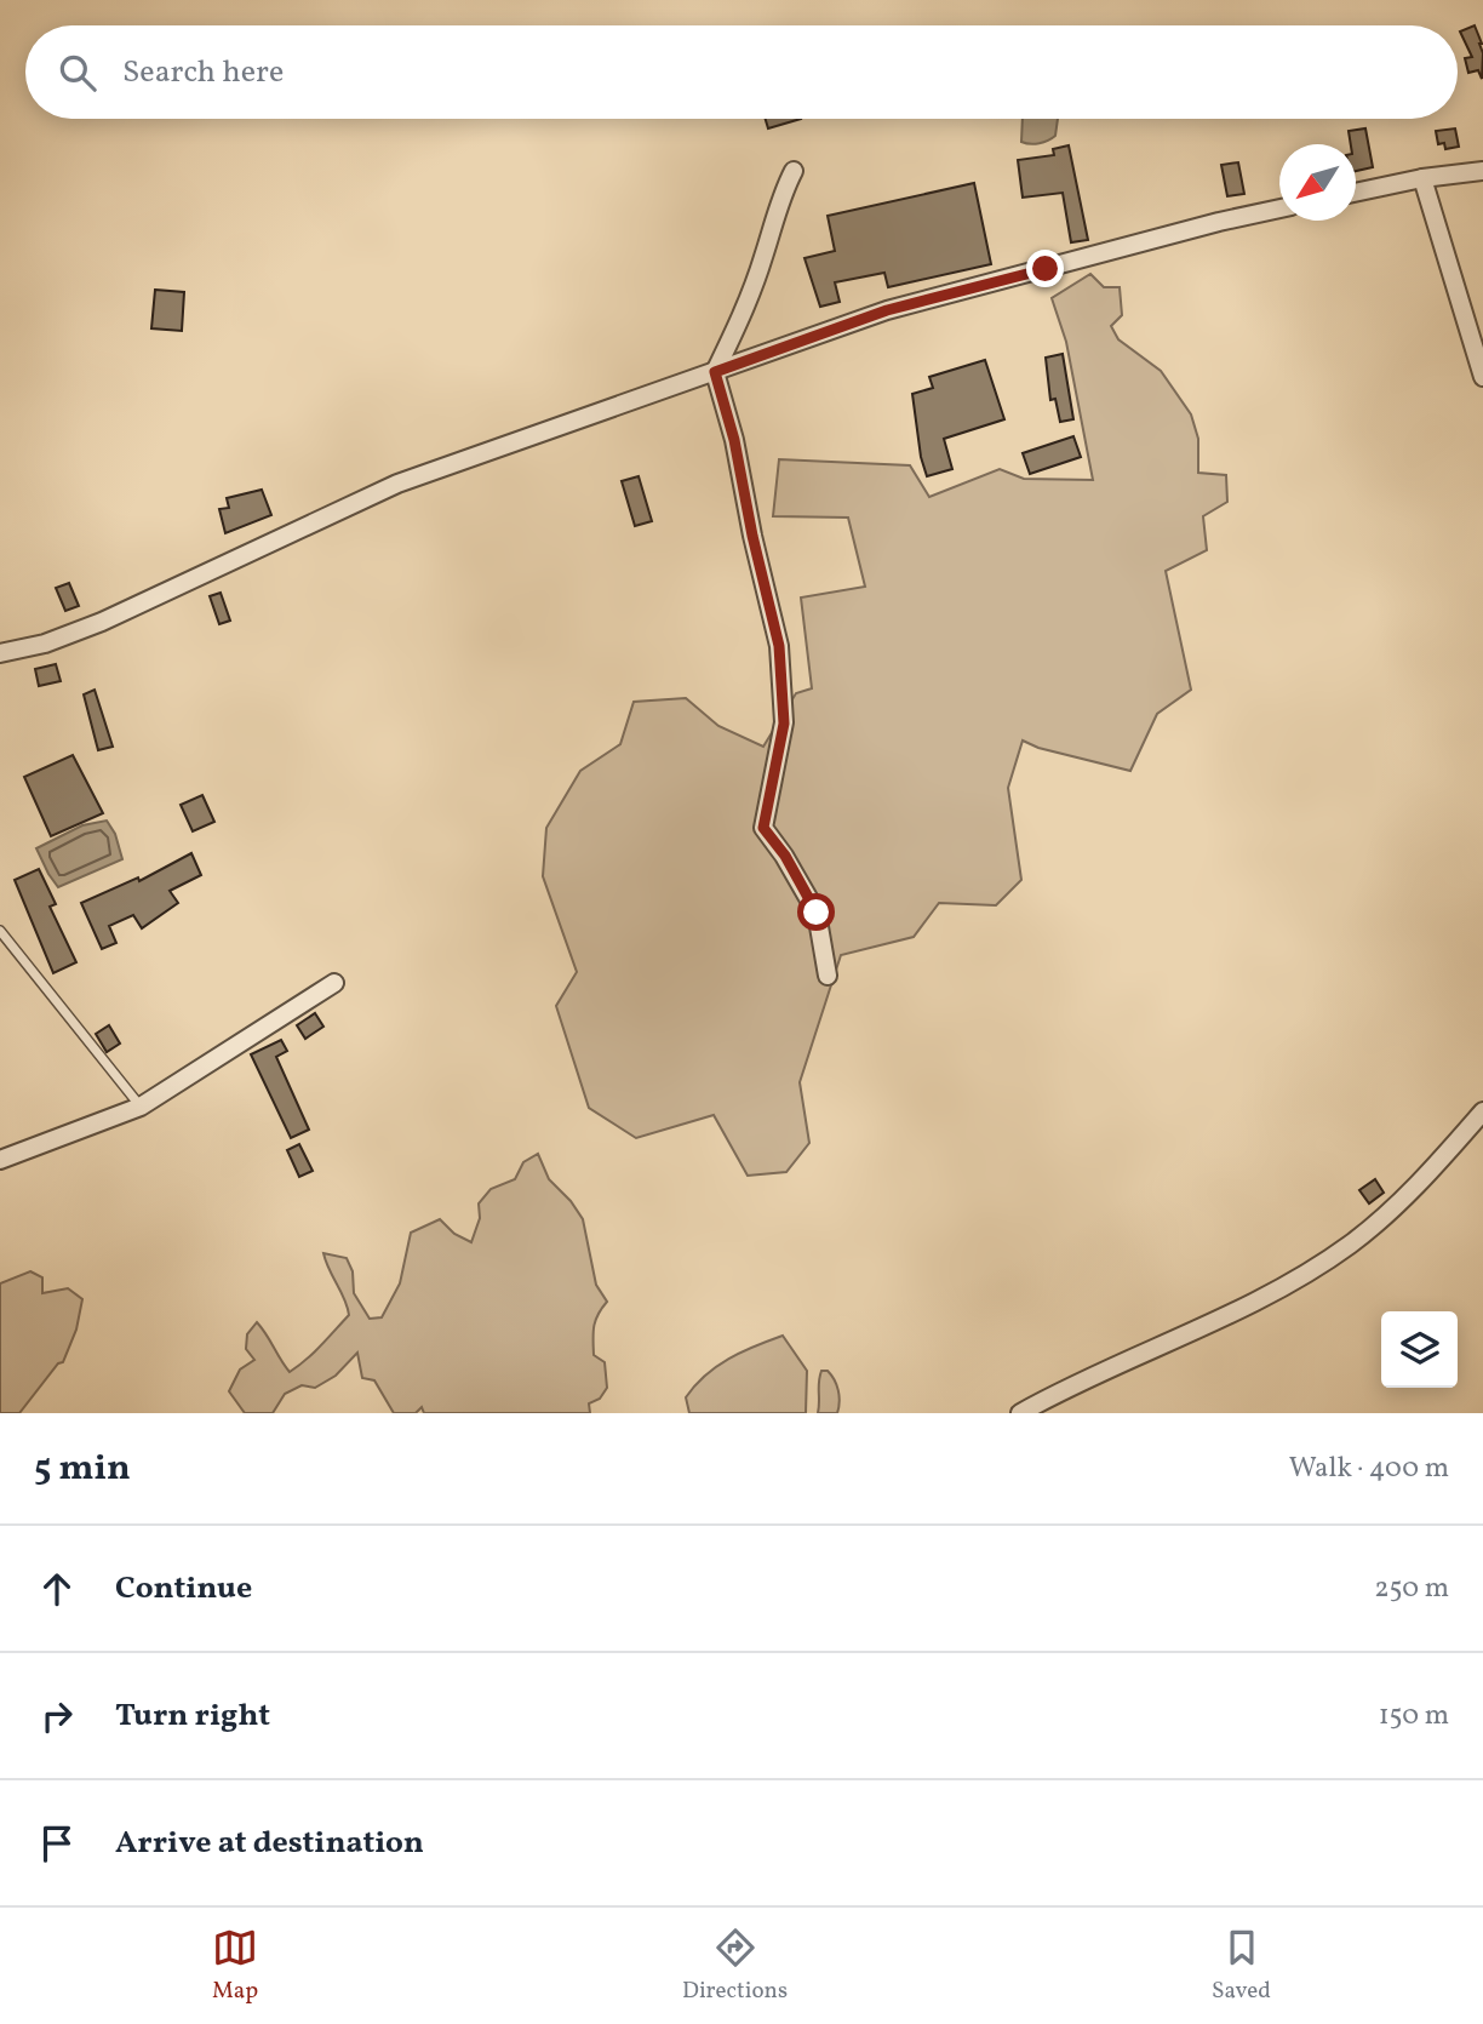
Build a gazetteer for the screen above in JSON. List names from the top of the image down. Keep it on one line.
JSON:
{"north":"bottom left","page":{"search":"Search here","heading":["5 min","Walk · 400 m"],"list":[["Continue","250 m"],["Turn right","150 m"],"Arrive at destination"],"nav":["Map","Directions","Saved"]}}
